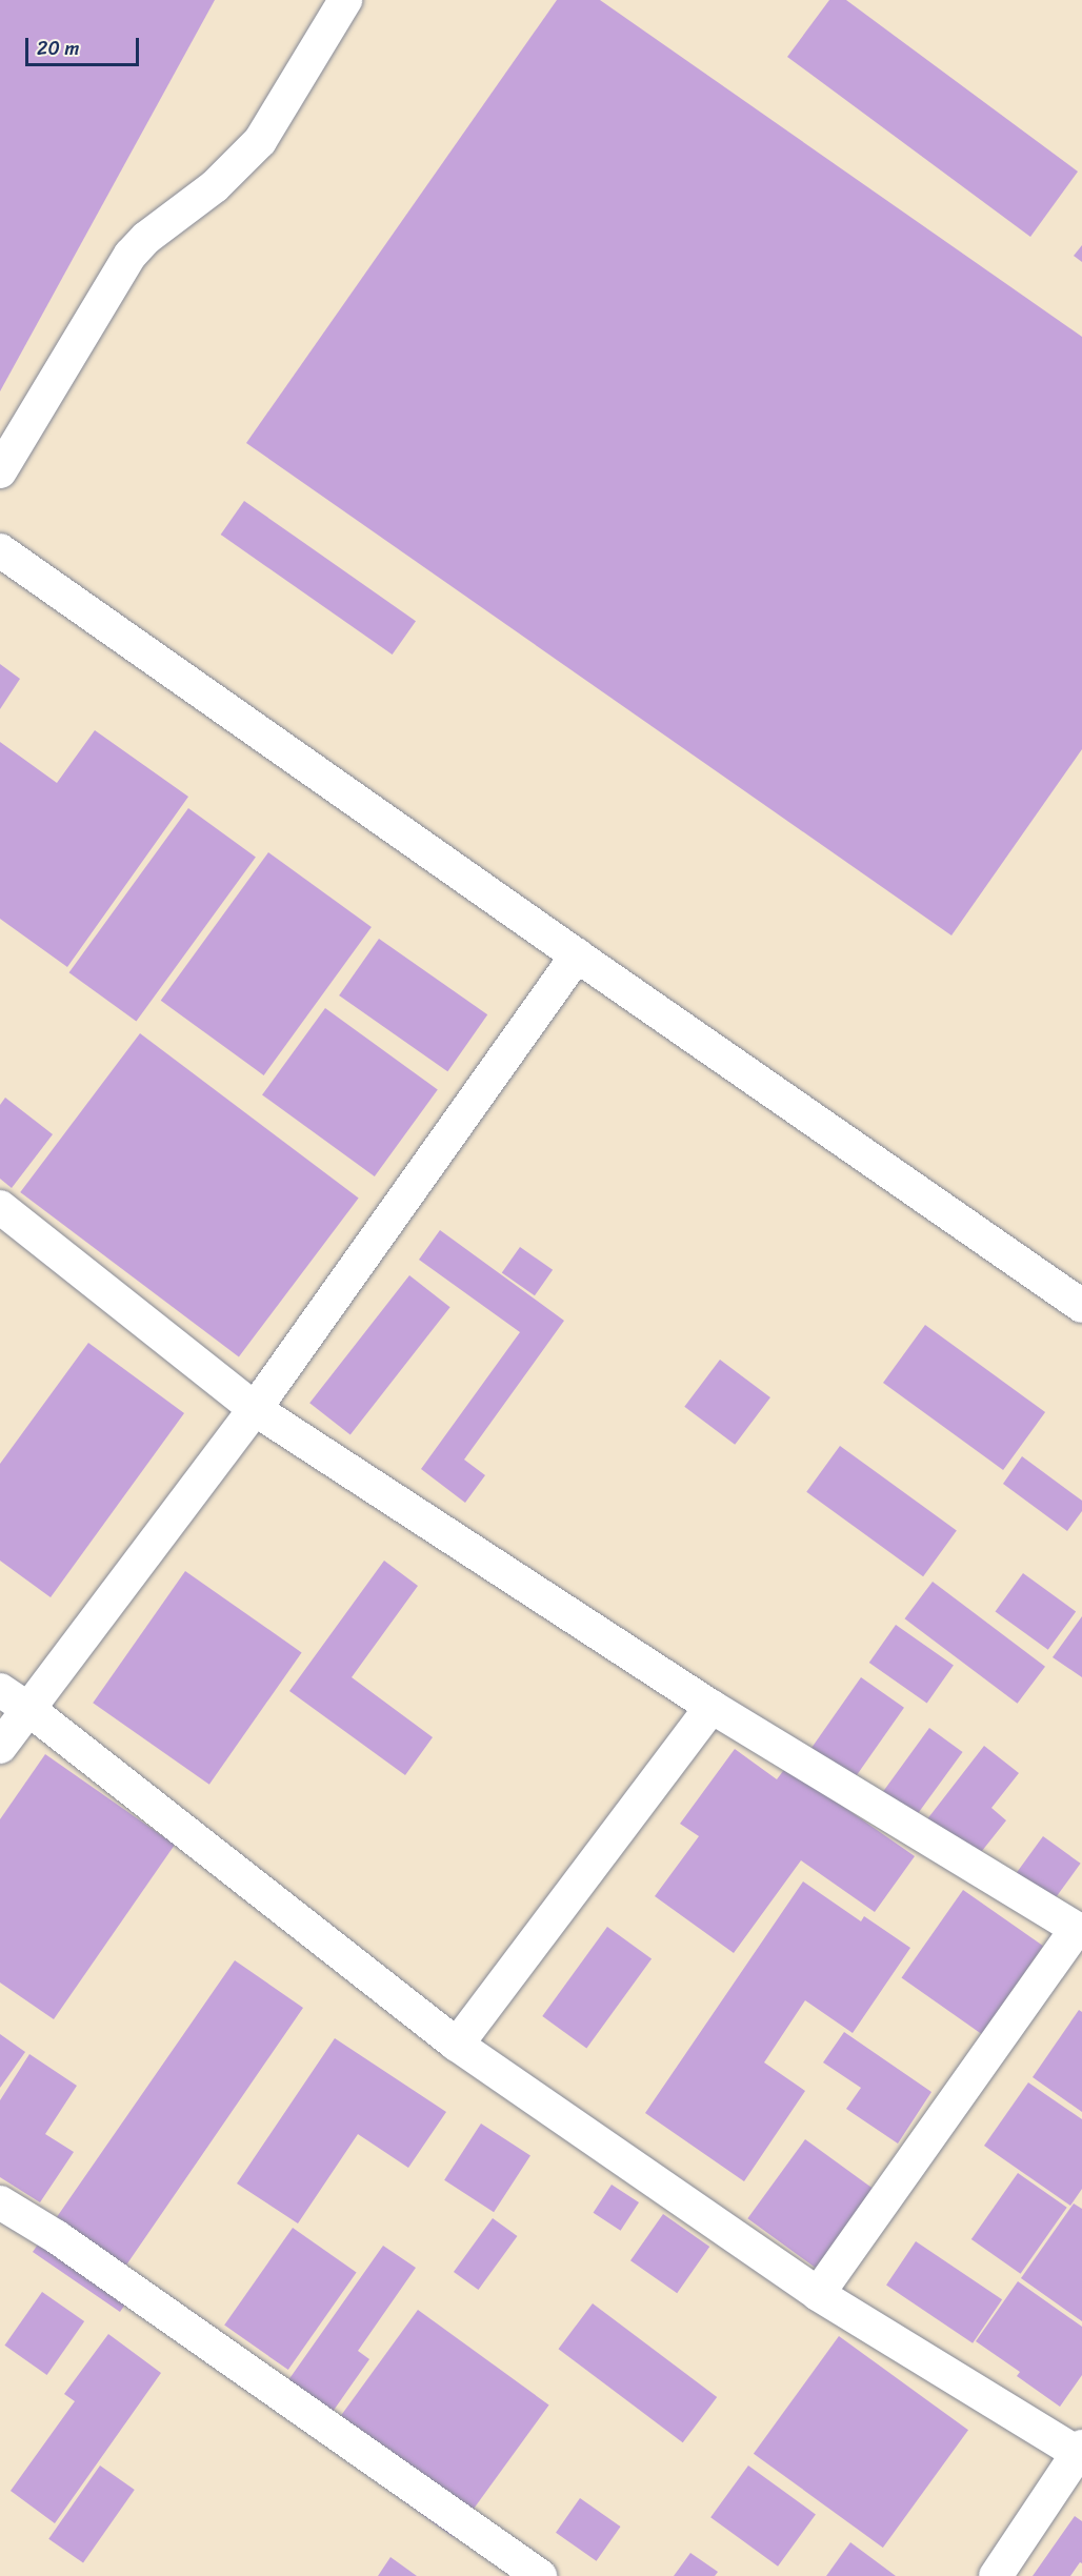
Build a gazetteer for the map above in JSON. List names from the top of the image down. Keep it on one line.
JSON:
{"scale_bar":"20 m"}
